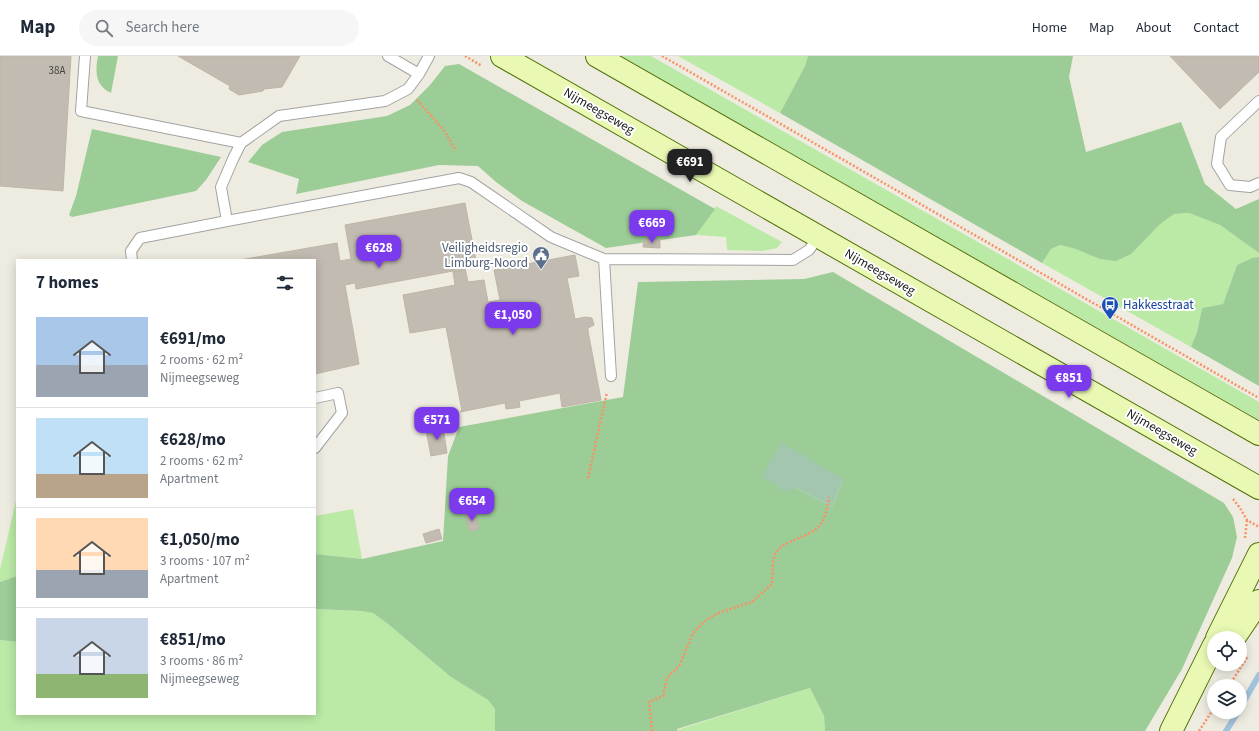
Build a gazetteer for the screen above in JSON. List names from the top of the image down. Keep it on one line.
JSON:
{"streets":{"main road":["Nijmeegseweg"]},"places":{"public building":["Veiligheidsregio Limburg-Noord"],"bus stop":["Hakkesstraat"]},"house_numbers":["38A"],"page":{"header":"Map","search":"Search here","nav":["Home","Map","About","Contact"],"price":["€691","€669","€628","€1,050","€851","€571","€654"],"heading":"7 homes","list":[{"name":"€691/mo","note":"2 rooms · 62 m² · Nijmeegseweg"},{"name":"€628/mo","note":"2 rooms · 62 m² · Apartment"},{"name":"€1,050/mo","note":"3 rooms · 107 m² · Apartment"},{"name":"€851/mo","note":"3 rooms · 86 m² · Nijmeegseweg"}]}}
